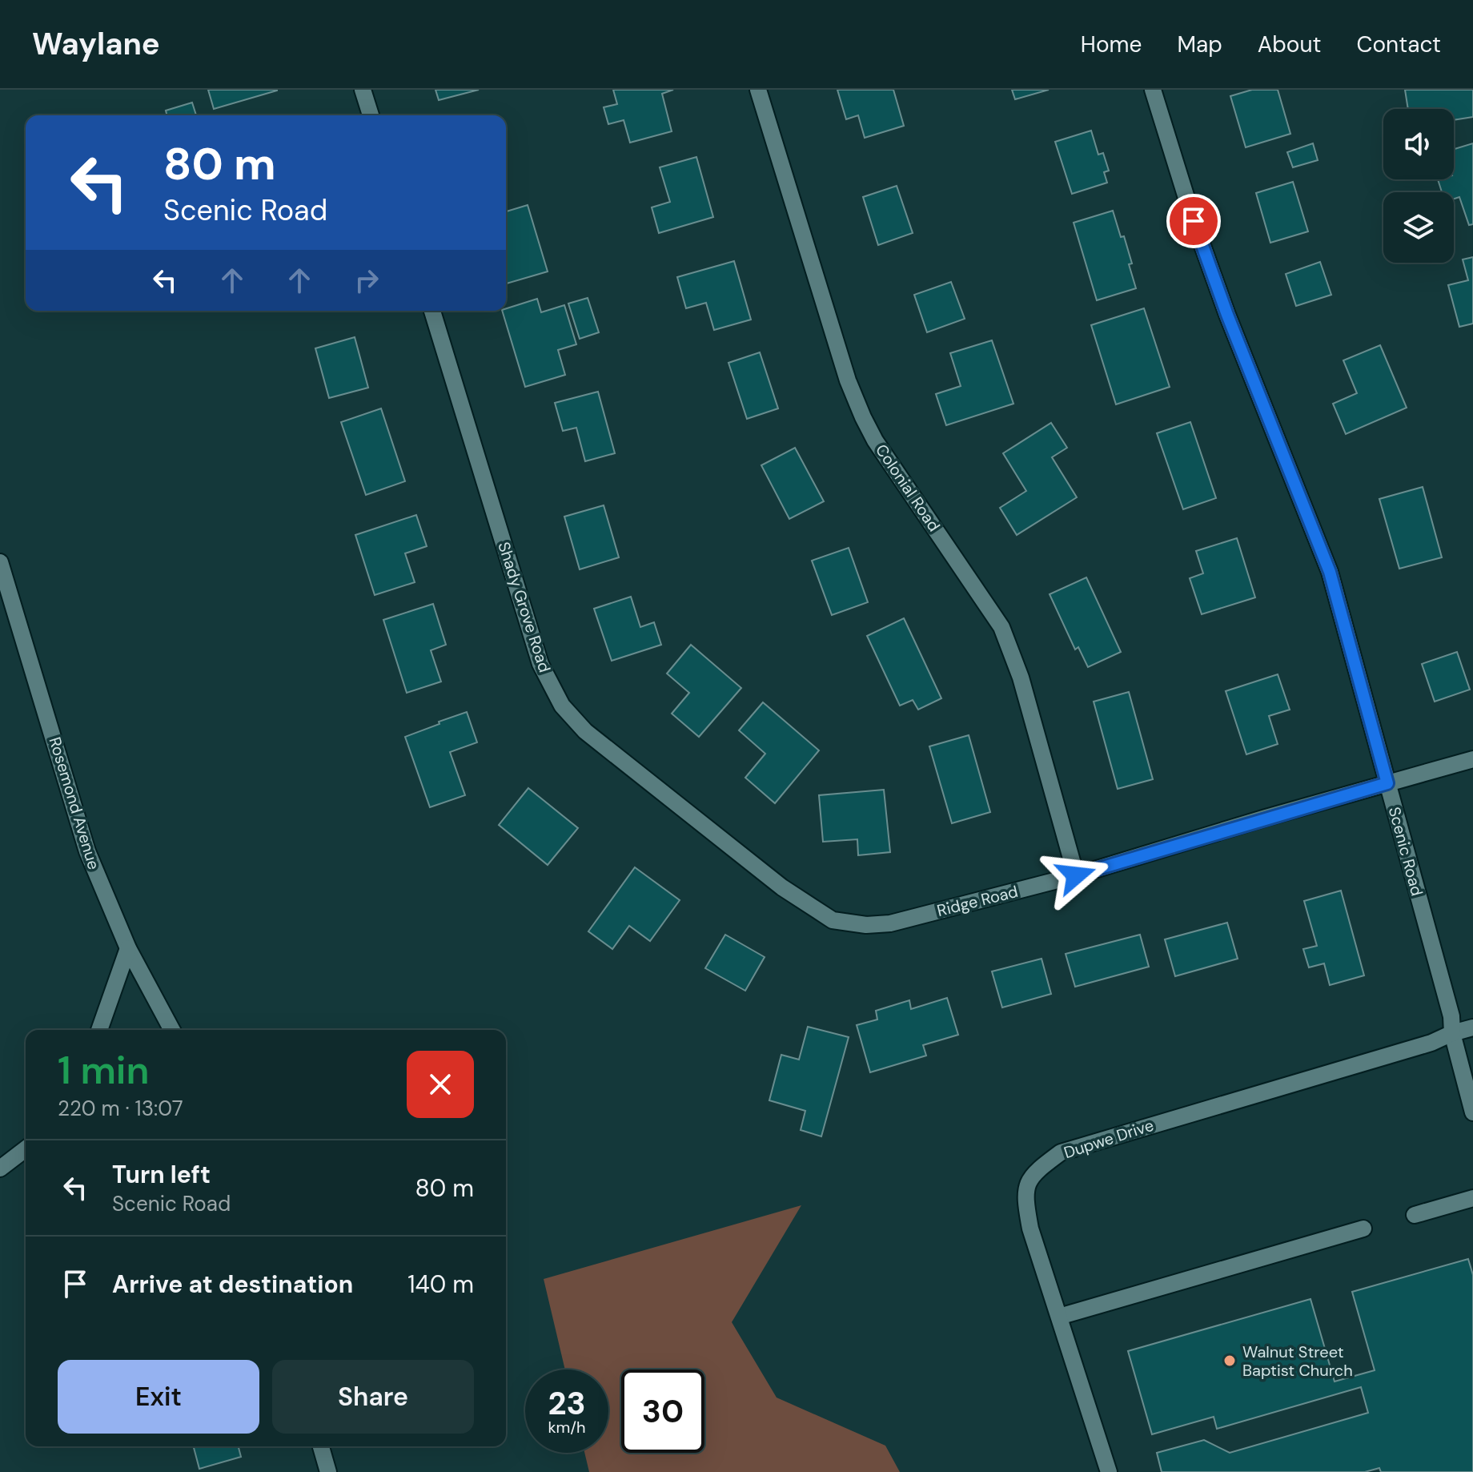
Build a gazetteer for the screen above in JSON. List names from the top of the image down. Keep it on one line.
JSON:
{"streets":{"street":["Colonial Road","Shady Grove Road","Rosemond Avenue","Scenic Road","Ridge Road","Dupwe Drive"]},"crossings":[["Colonial Road","Ridge Road"],["Shady Grove Road","Ridge Road"],["Scenic Road","Ridge Road"],["Scenic Road","Dupwe Drive"]],"places":["Walnut Street Baptist Church"],"page":{"header":"Waylane","nav":["Home","Map","About","Contact"],"turn":["80 m","Scenic Road"],"heading":["1 min","220 m · 13:07"],"list":[{"name":"Turn left","note":"Scenic Road","value":"80 m"},{"name":"Arrive at destination","value":"140 m"}],"buttons":["Exit","Share"],"speed":"23 km/h","limit":"30"}}
